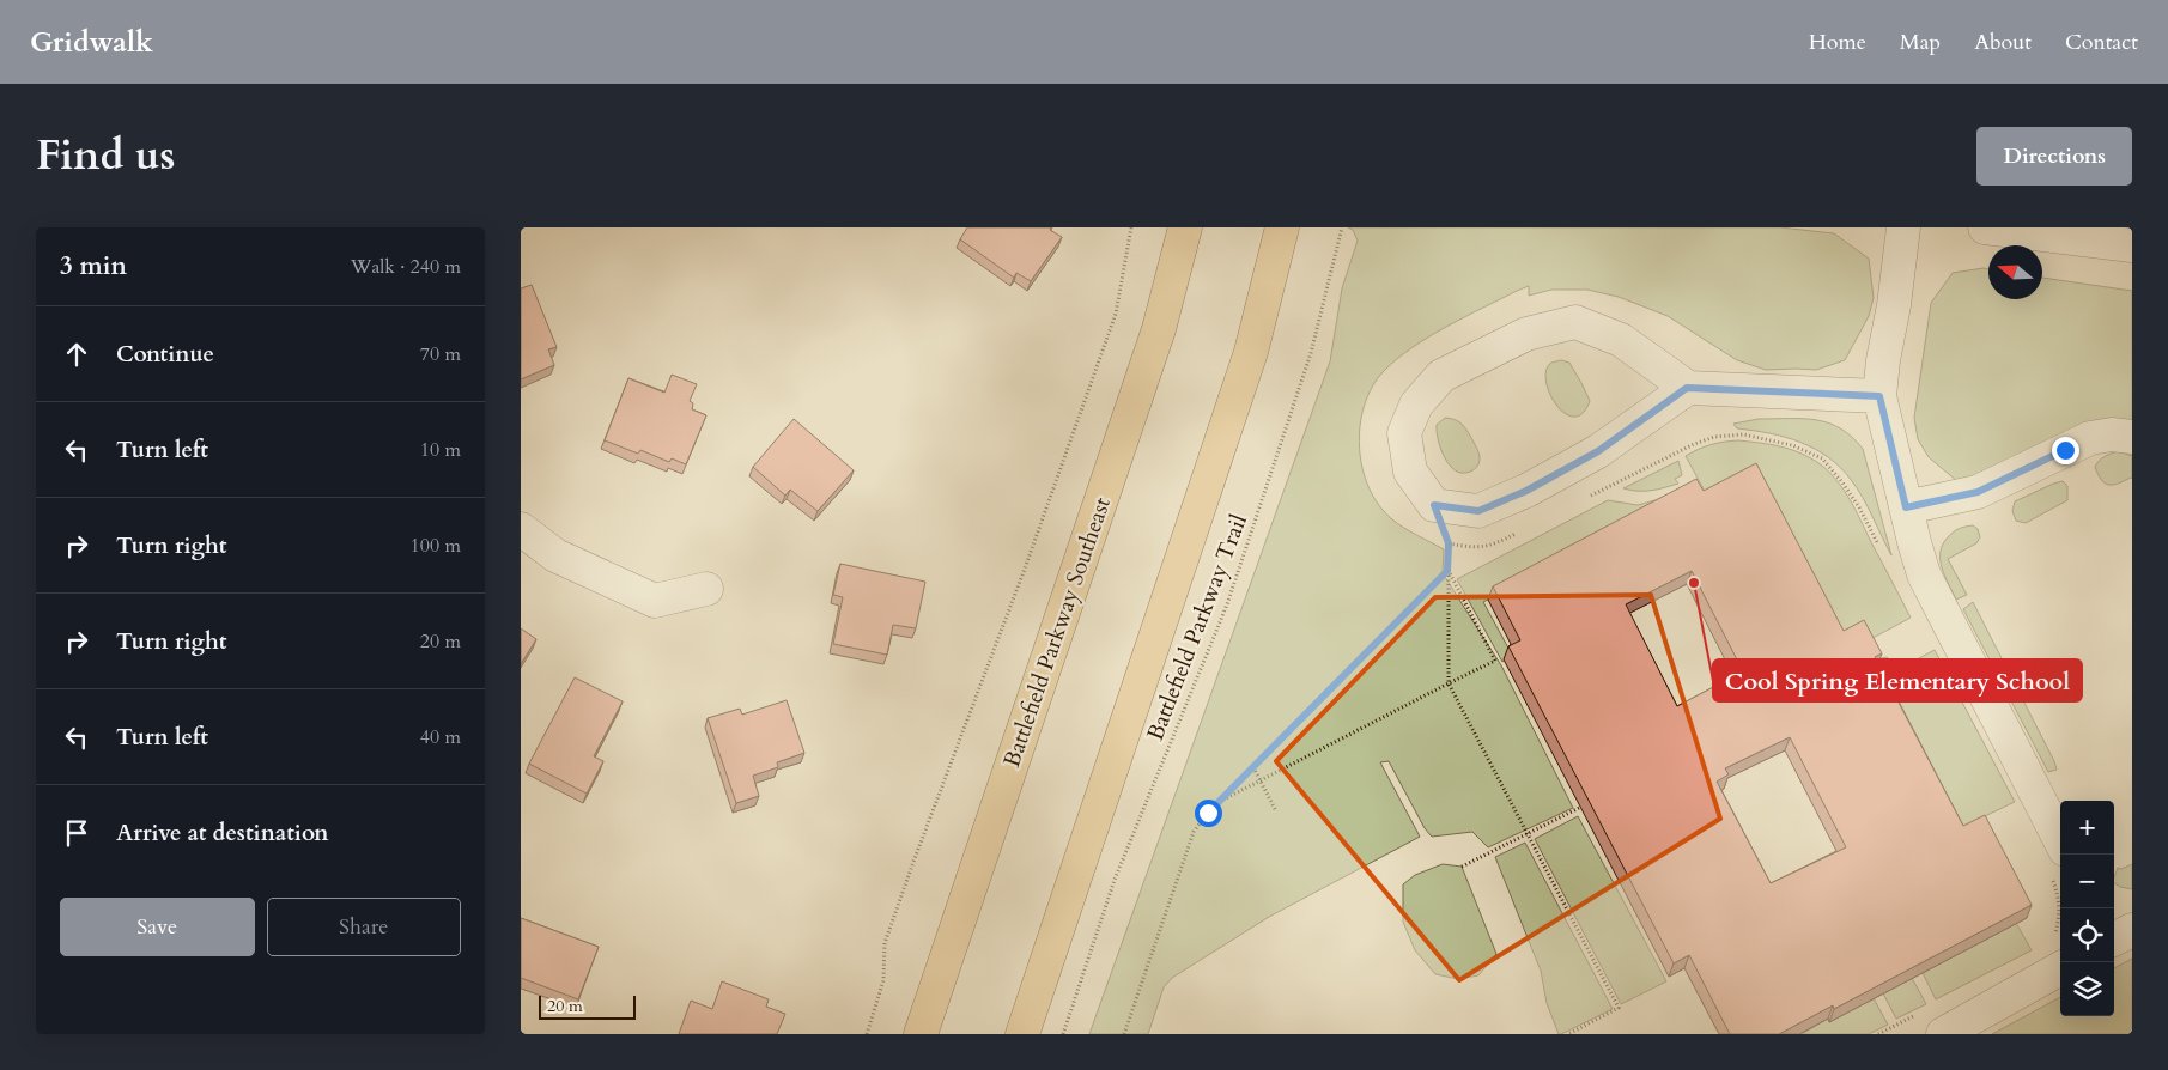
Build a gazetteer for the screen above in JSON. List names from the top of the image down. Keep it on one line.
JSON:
{"streets":{"main road":["Battlefield Parkway Southeast"],"path":["Battlefield Parkway Trail"]},"places":["Cool Spring Elementary School"],"scale_bar":"20 m","north":"left","page":{"header":"Gridwalk","nav":["Home","Map","About","Contact"],"title":"Find us","buttons":["Directions",["Save","Share"]],"heading":["3 min","Walk · 240 m"],"list":[["Continue","70 m"],["Turn left","10 m"],["Turn right","100 m"],["Turn right","20 m"],["Turn left","40 m"],"Arrive at destination"],"map_buttons":["+","−"],"scale":"20 m"}}
